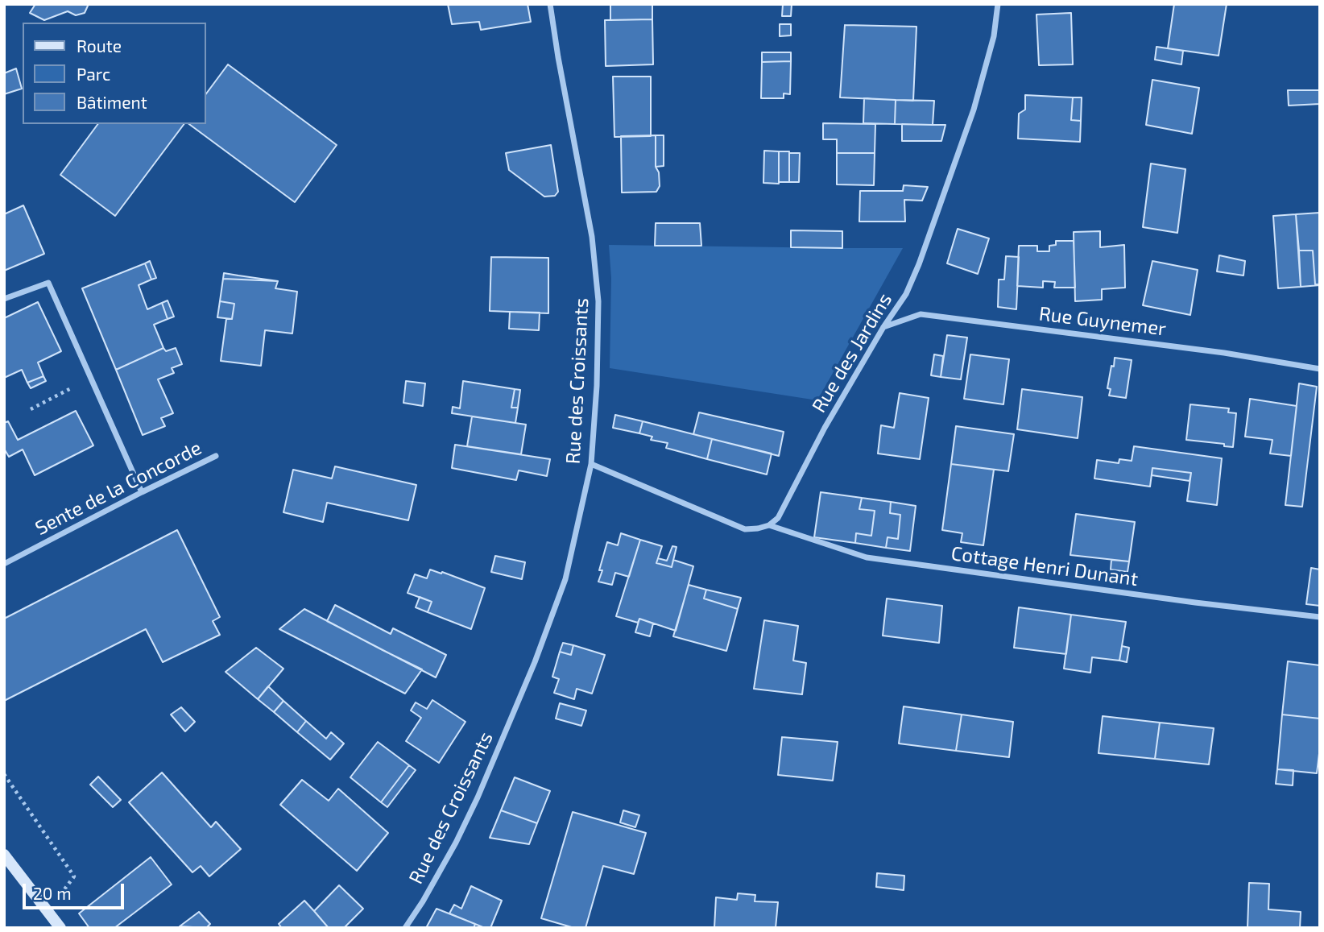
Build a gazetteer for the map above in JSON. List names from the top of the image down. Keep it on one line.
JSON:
{"streets":{"street":["Rue Guynemer","Rue des Jardins","Rue des Croissants","Sente de la Concorde","Cottage Henri Dunant"]},"crossings":[["Rue Guynemer","Rue des Jardins"],["Rue des Jardins","Cottage Henri Dunant"]],"legend":["Route","Parc","Bâtiment"],"scale_bar":"20 m"}
